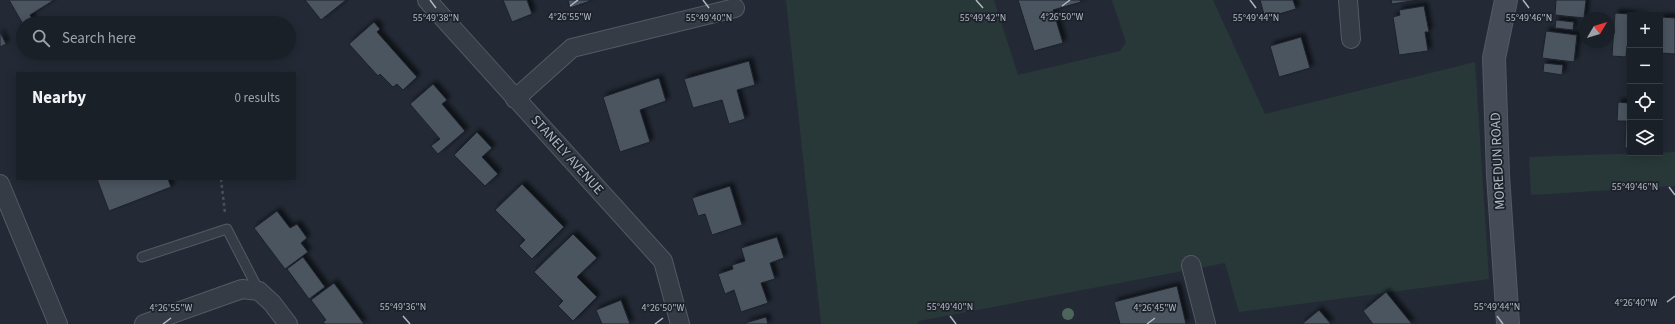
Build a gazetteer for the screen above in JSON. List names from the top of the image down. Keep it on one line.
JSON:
{"streets":{"main road":["MOREDUN ROAD"],"street":["STANELY AVENUE"]},"north":"top right","page":{"map_buttons":["+","−"],"search":"Search here","heading":["Nearby","0 results"]},"coordinates":["4°26'55\"W","4°26'50\"W","55°49'46\"N","55°49'38\"N","55°49'40\"N","55°49'42\"N","55°49'44\"N","4°26'40\"W","55°49'36\"N","4°26'45\"W"]}
